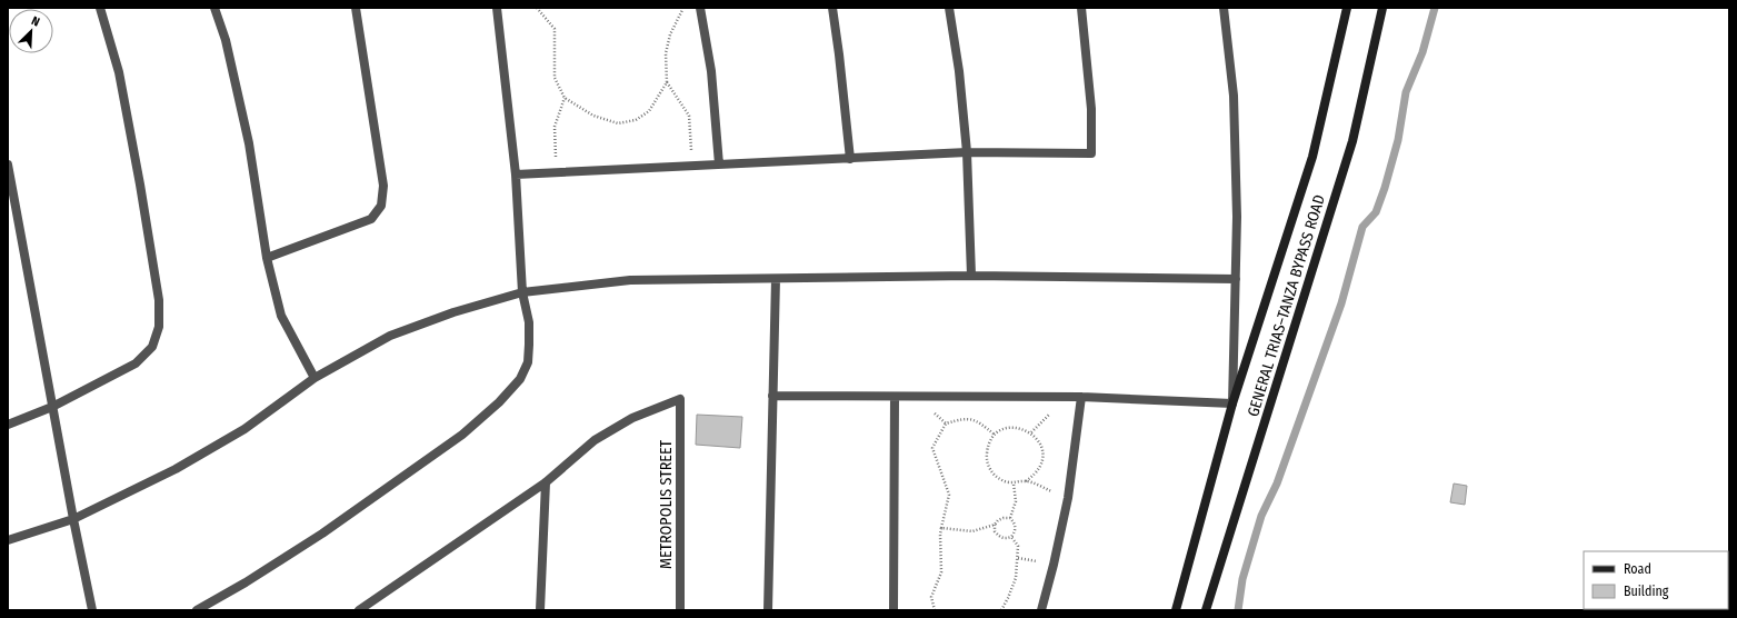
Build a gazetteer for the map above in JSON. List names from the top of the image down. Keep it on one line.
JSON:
{"streets":{"main road":["GENERAL TRIAS–TANZA BYPASS ROAD"],"street":["METROPOLIS STREET"]},"legend":["Road","Building"],"north":"top right"}
